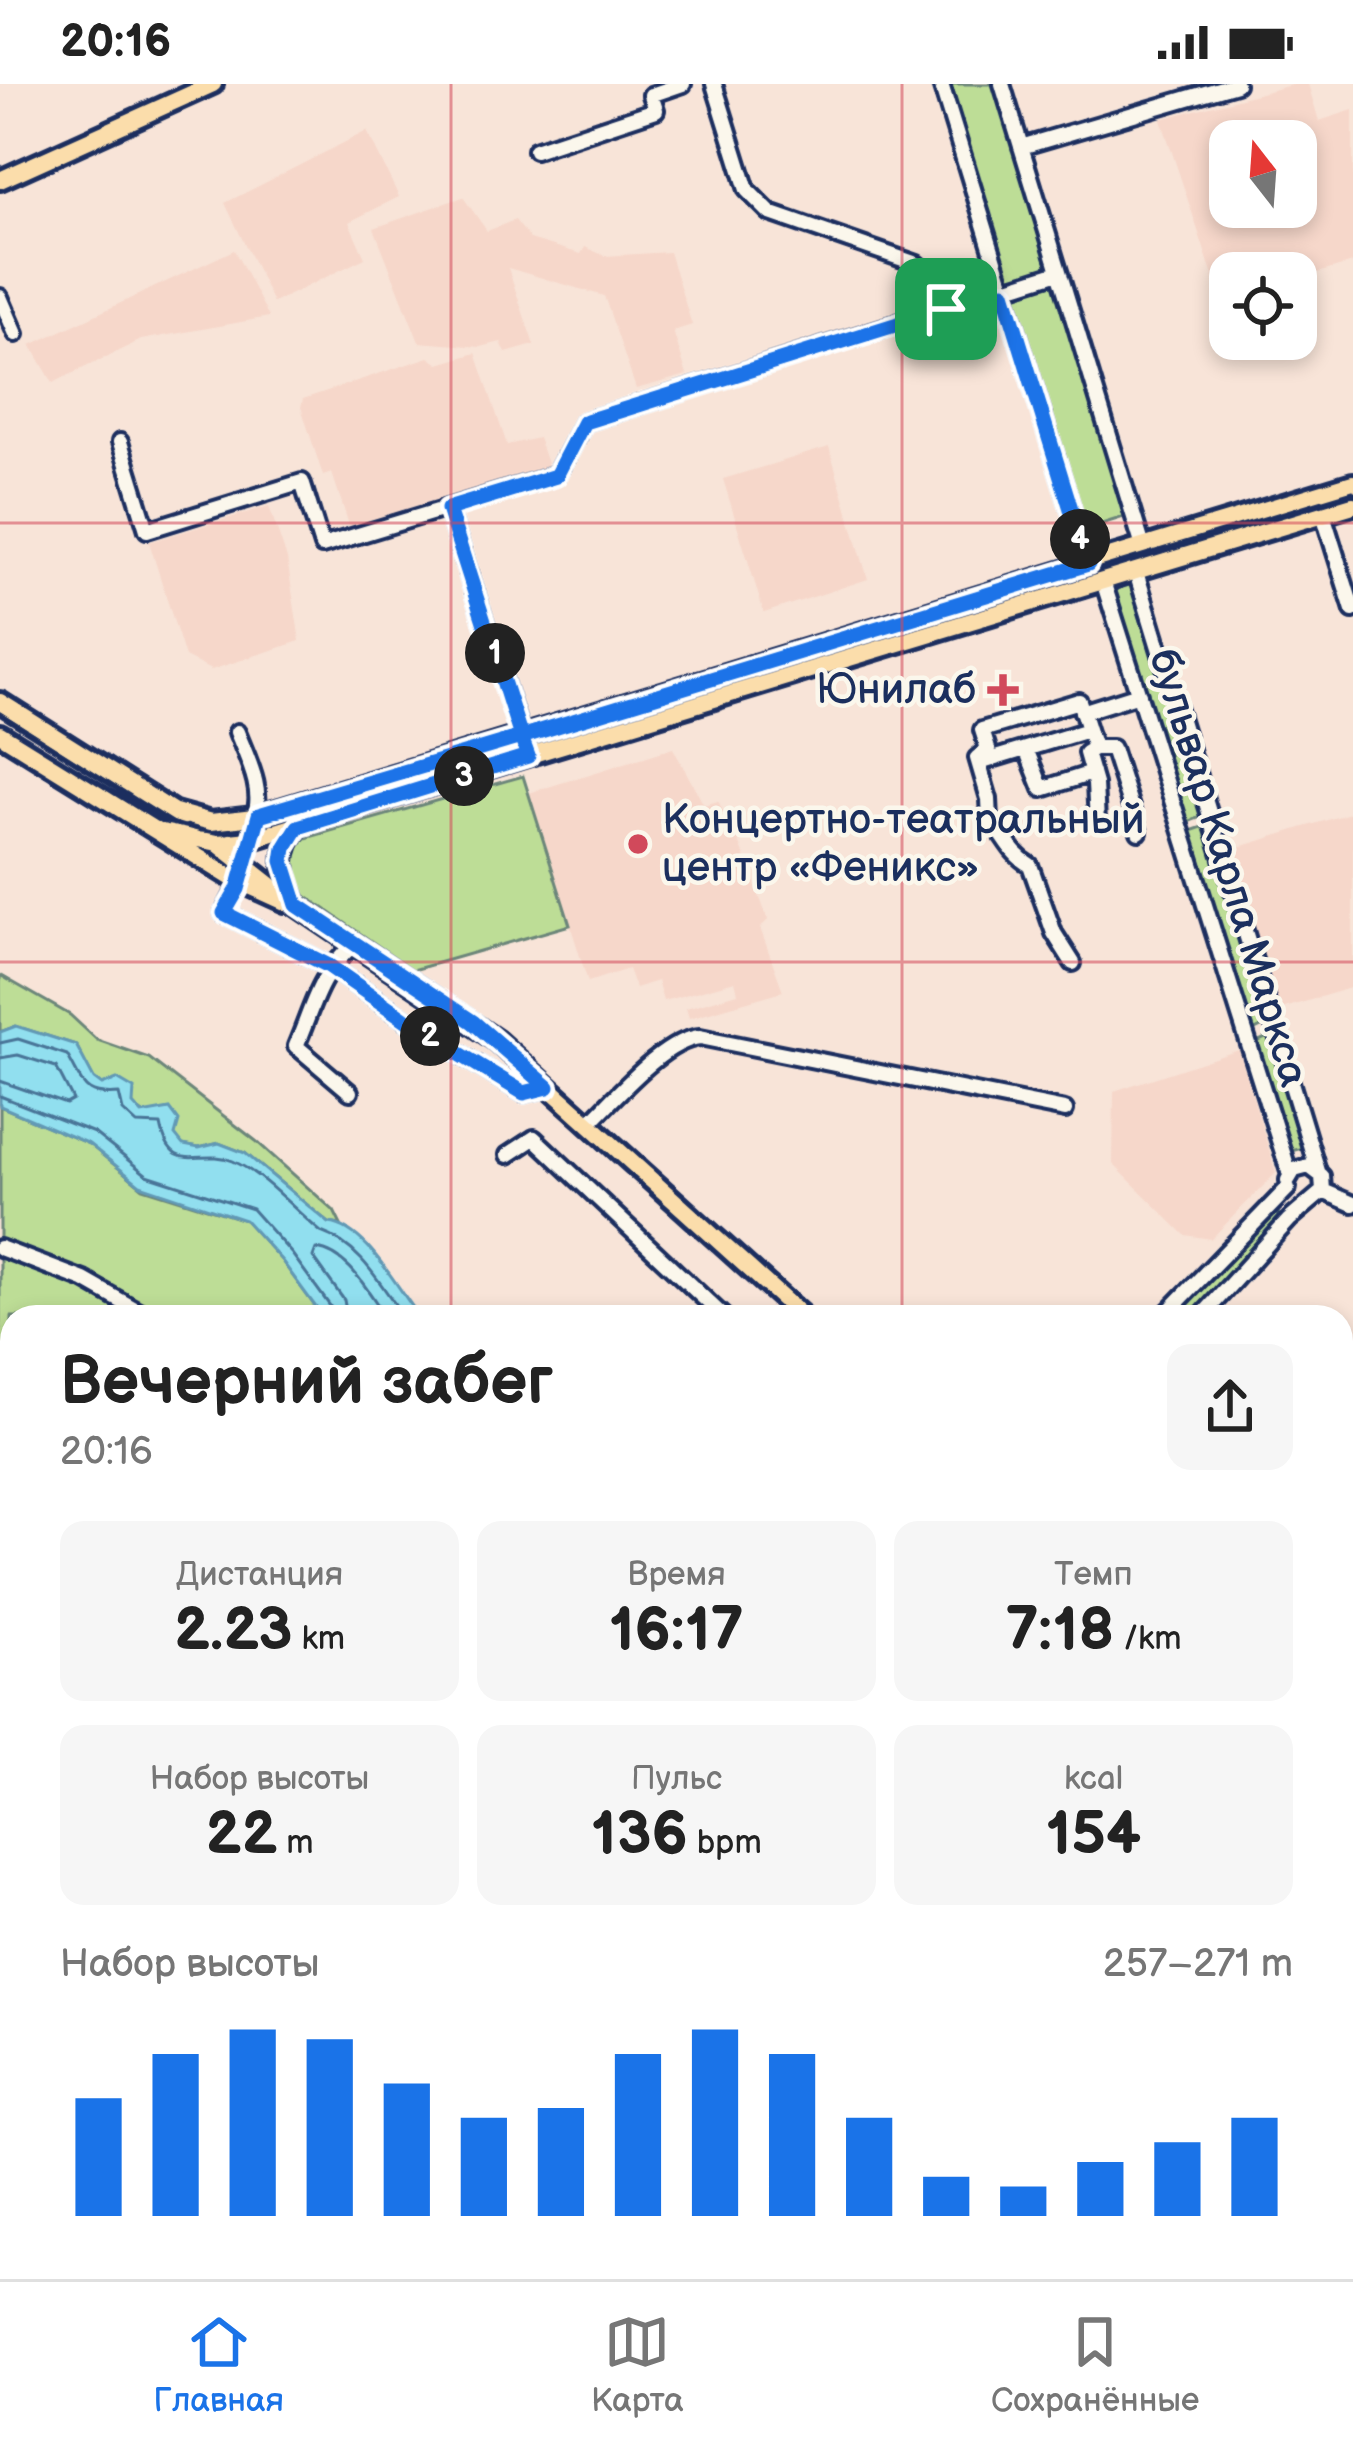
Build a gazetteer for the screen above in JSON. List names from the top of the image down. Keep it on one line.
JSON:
{"streets":{"street":["бульвар Карла Маркса"]},"places":{"health":["Юнилаб"],"other":["Концертно-театральный центр «Феникс»"]},"north":"top","page":{"status":"20:16","pins":["4","1","3","2"],"heading":["Вечерний забег","20:16"],"stats":[["Дистанция","2.23 km"],["Время","16:17"],["Темп","7:18 /km"],["Набор высоты","22 m"],["Пульс","136 bpm"],["kcal","154"]],"chart":["Набор высоты","257–271 m"],"tabs":["Главная","Карта","Сохранённые"]}}
